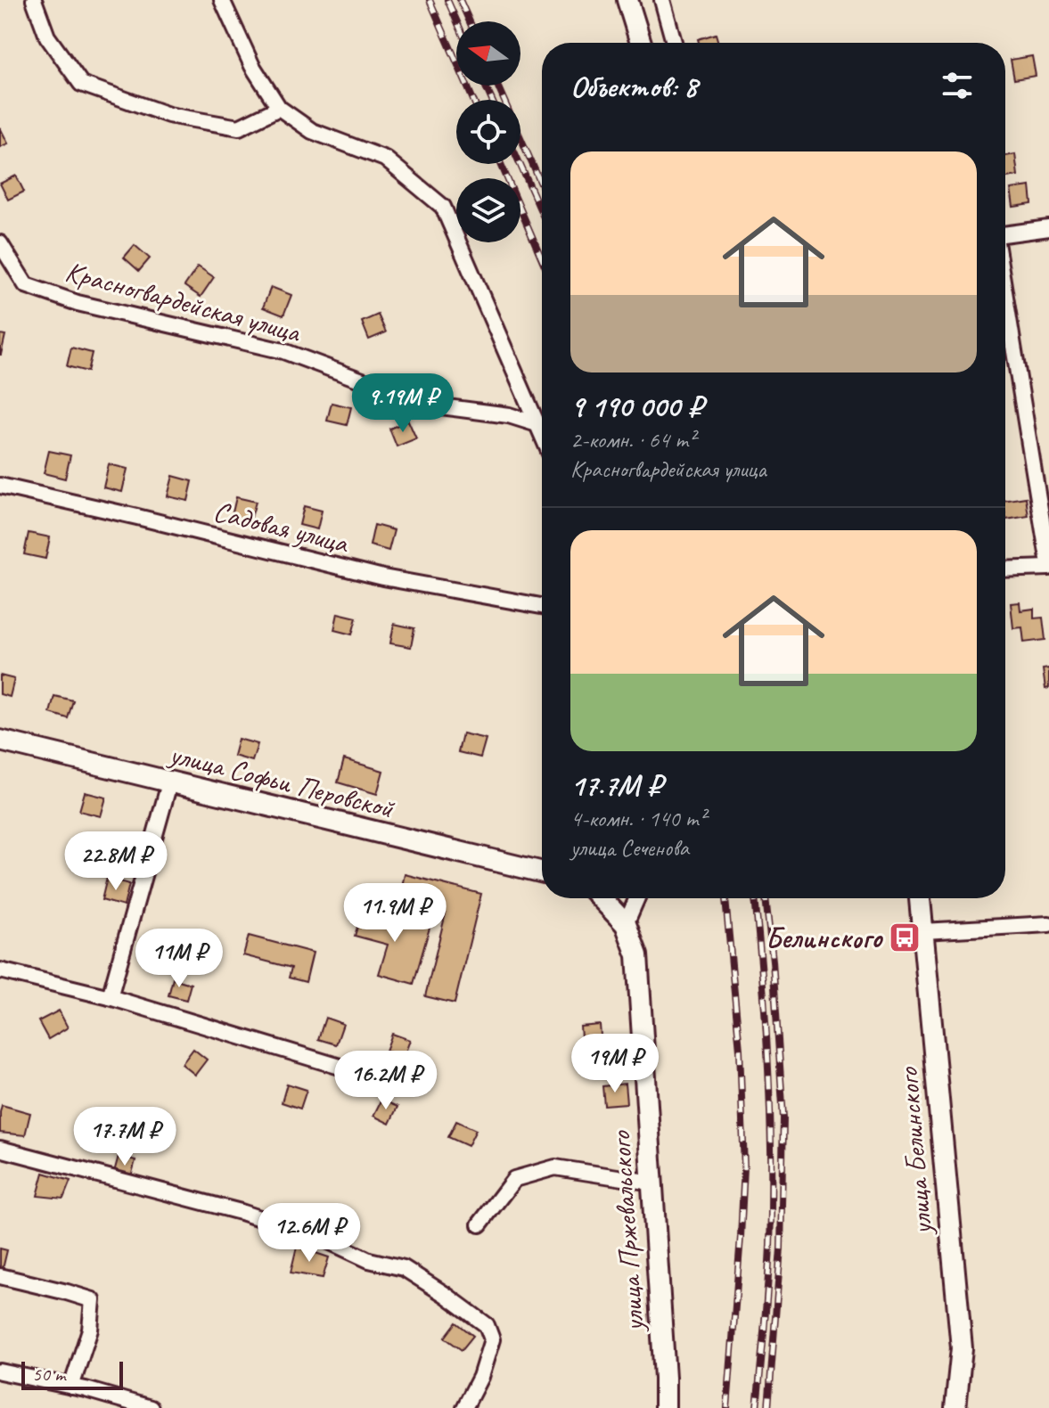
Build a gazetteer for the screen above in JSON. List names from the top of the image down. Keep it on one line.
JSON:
{"streets":{"main road":["улица Софьи Перовской","улица Белинского","улица Пржевальского"],"street":["Красногвардейская улица","Садовая улица"]},"places":{"bus stop":["Белинского"]},"scale_bar":"50 m","north":"left","page":{"heading":"Объектов: 8","list":[{"name":"9 190 000 ₽","note":"2-комн. · 64 m² · Красногвардейская улица"},{"name":"17.7M ₽","note":"4-комн. · 140 m² · улица Сеченова"}],"price":["9.19M ₽","22.8M ₽","11.9M ₽","11M ₽","19M ₽","16.2M ₽","17.7M ₽","12.6M ₽"],"scale":"50 m"}}
